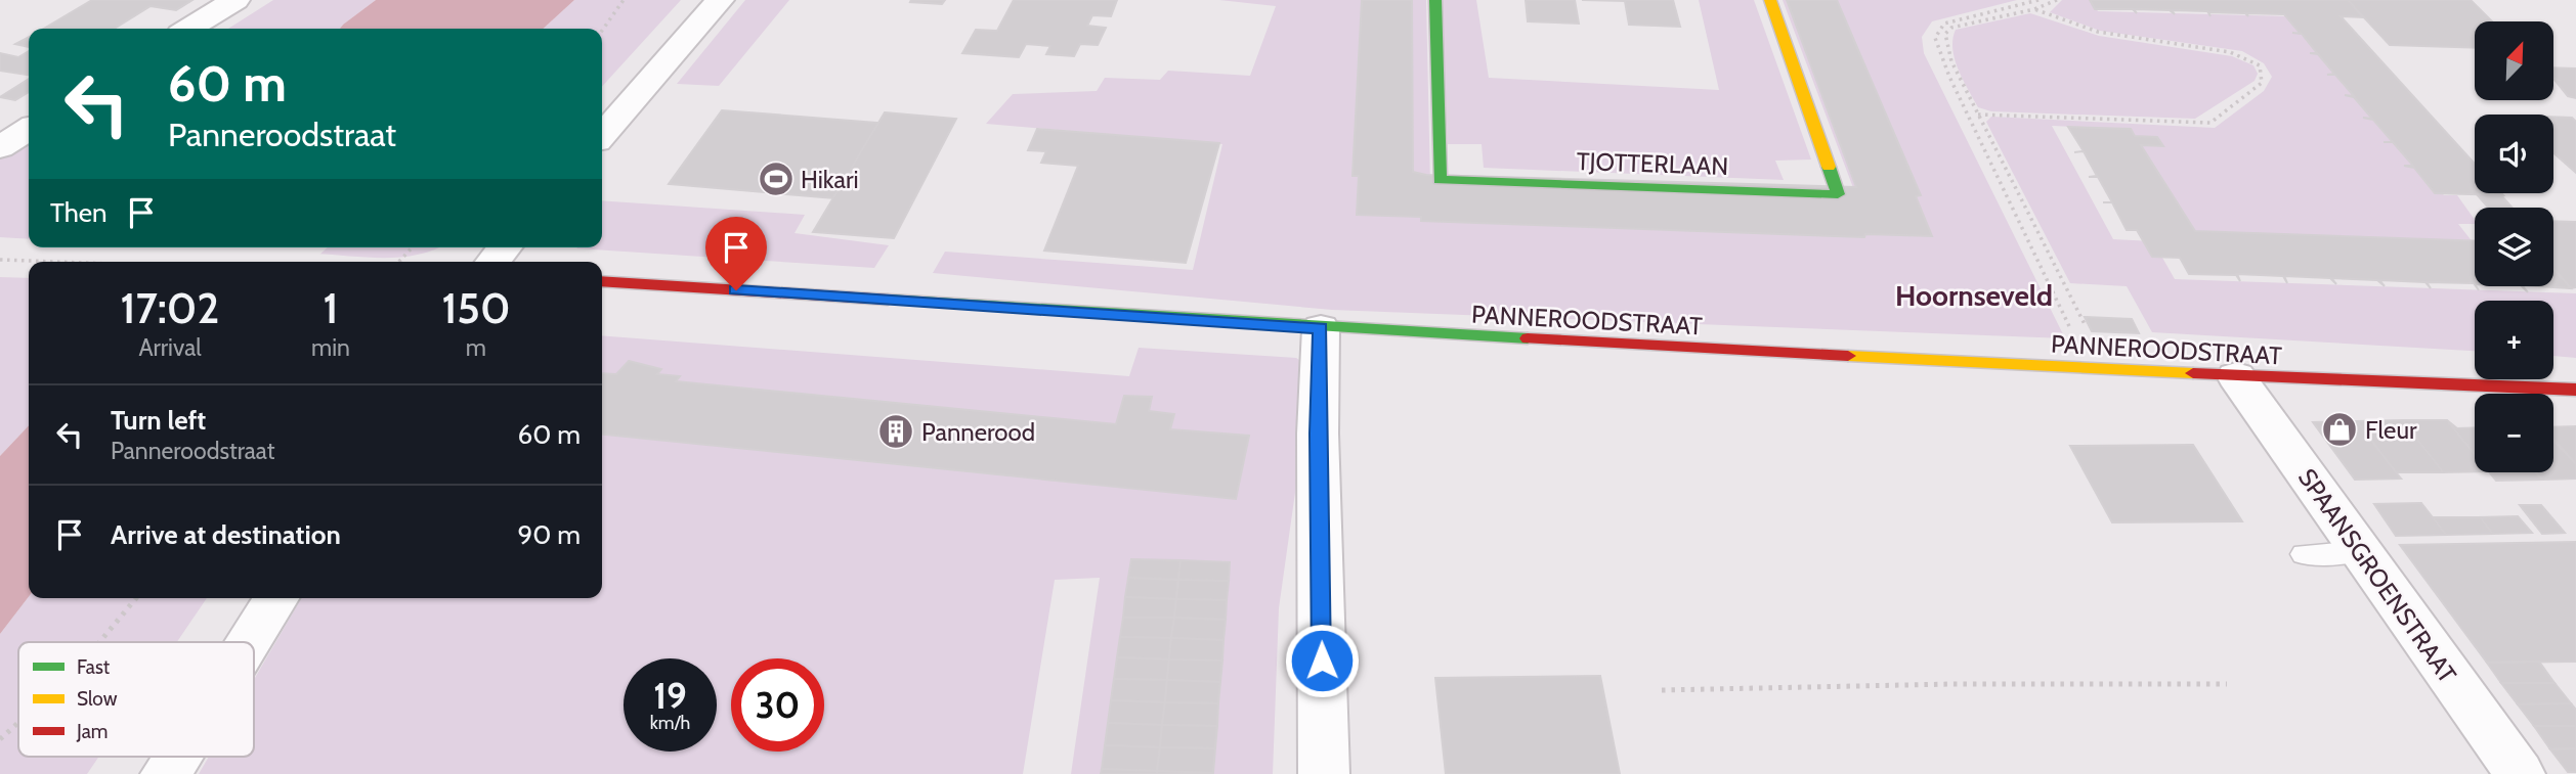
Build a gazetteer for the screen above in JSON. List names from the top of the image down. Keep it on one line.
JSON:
{"streets":{"street":["TJOTTERLAAN","PANNEROODSTRAAT","SPAANSGROENSTRAAT"]},"crossings":[["PANNEROODSTRAAT","SPAANSGROENSTRAAT"]],"districts":["Hoornseveld"],"places":{"sports":["Hikari"],"shop":["Fleur"],"building":["Pannerood"]},"legend":["Fast","Slow","Jam"],"north":"top right","page":{"map_buttons":["+","−"],"turn":["60 m","Panneroodstraat"],"then":"Then","eta":["17:02","Arrival","1","min","150","m"],"list":[{"name":"Turn left","note":"Panneroodstraat","value":"60 m"},{"name":"Arrive at destination","value":"90 m"}],"speed":"19 km/h","limit":"30"}}
